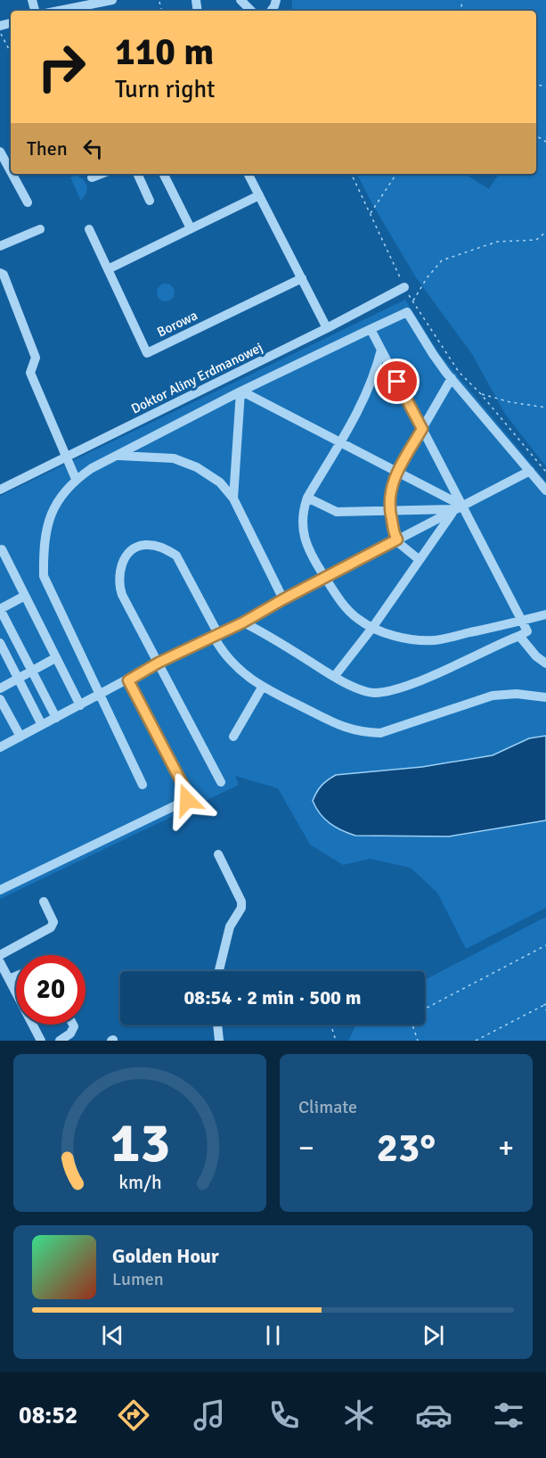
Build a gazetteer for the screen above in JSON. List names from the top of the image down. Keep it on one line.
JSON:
{"streets":{"street":["Borowa","Doktor Aliny Erdmanowej"]},"page":{"turn":["110 m","Turn right"],"then":"Then","limit":"20","trip":"08:54 · 2 min · 500 m","tile":"Climate","heat":["−","23°","+"],"song":["Golden Hour","Lumen"],"tabs":"08:52","gauge":["13","km/h"]}}
